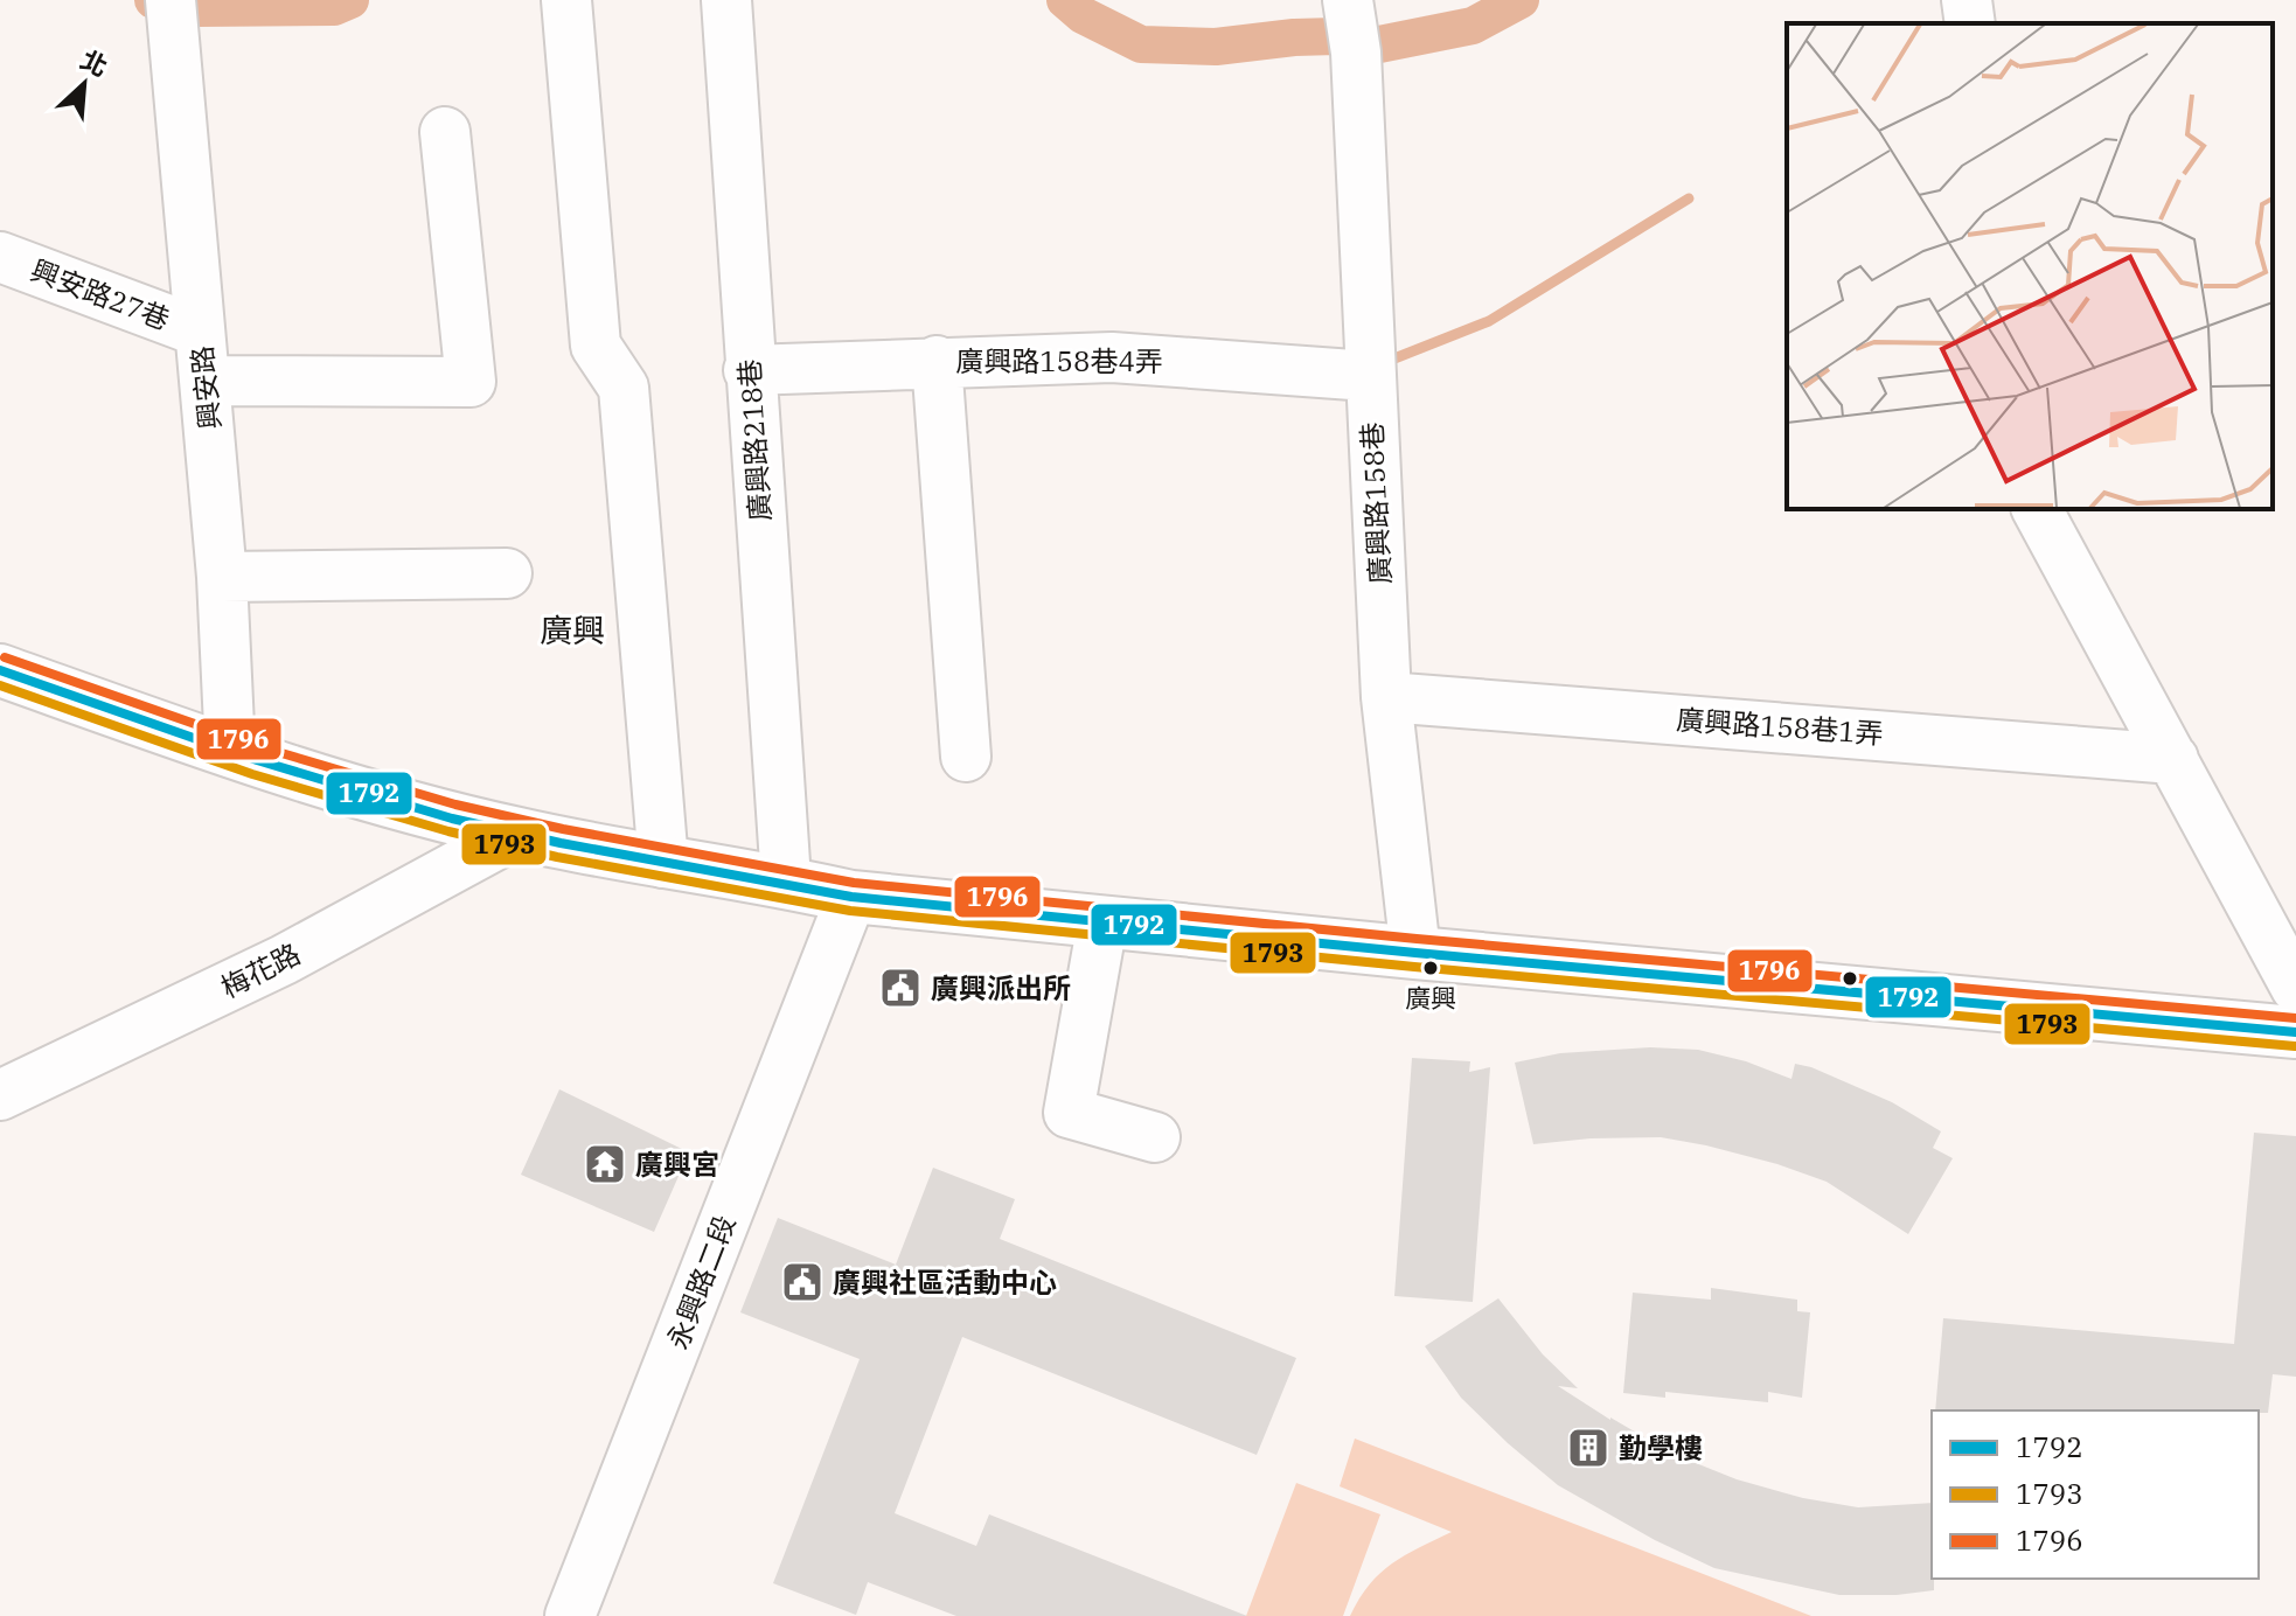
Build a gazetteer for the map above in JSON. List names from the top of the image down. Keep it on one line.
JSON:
{"streets":{"street":["興安路27巷","廣興路158巷4弄","興安路","廣興路218巷","廣興路158巷","廣興路158巷1弄","梅花路","永興路二段"]},"crossings":[["興安路27巷","興安路"],["廣興路158巷4弄","廣興路218巷"],["廣興路158巷4弄","廣興路158巷"],["廣興路158巷","廣興路158巷1弄"]],"districts":["廣興"],"places":{"other":["廣興"],"public building":["廣興派出所","廣興社區活動中心"],"temple":["廣興宮"],"building":["勤學樓"]},"lines":["transit line 1796","transit line 1792","transit line 1793"],"legend":["1792","1793","1796"],"north":"top right"}
